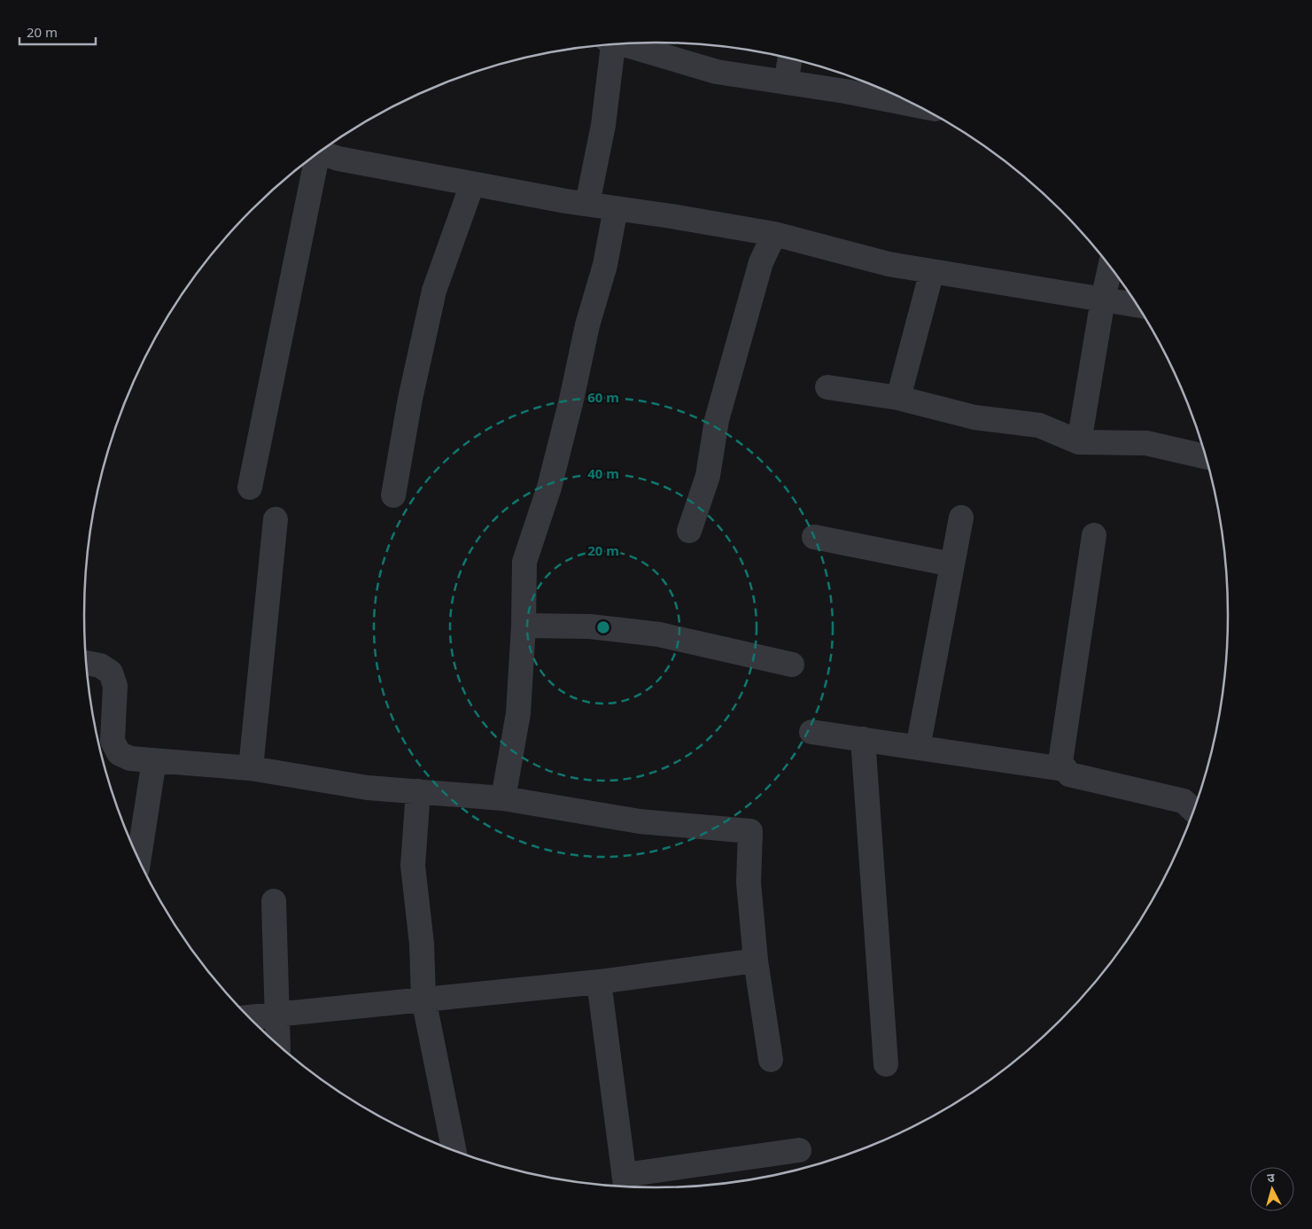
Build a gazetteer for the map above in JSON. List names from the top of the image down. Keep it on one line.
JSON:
{"scale_bar":"20 m","north":"top","rings":["60 m","40 m","20 m"]}
